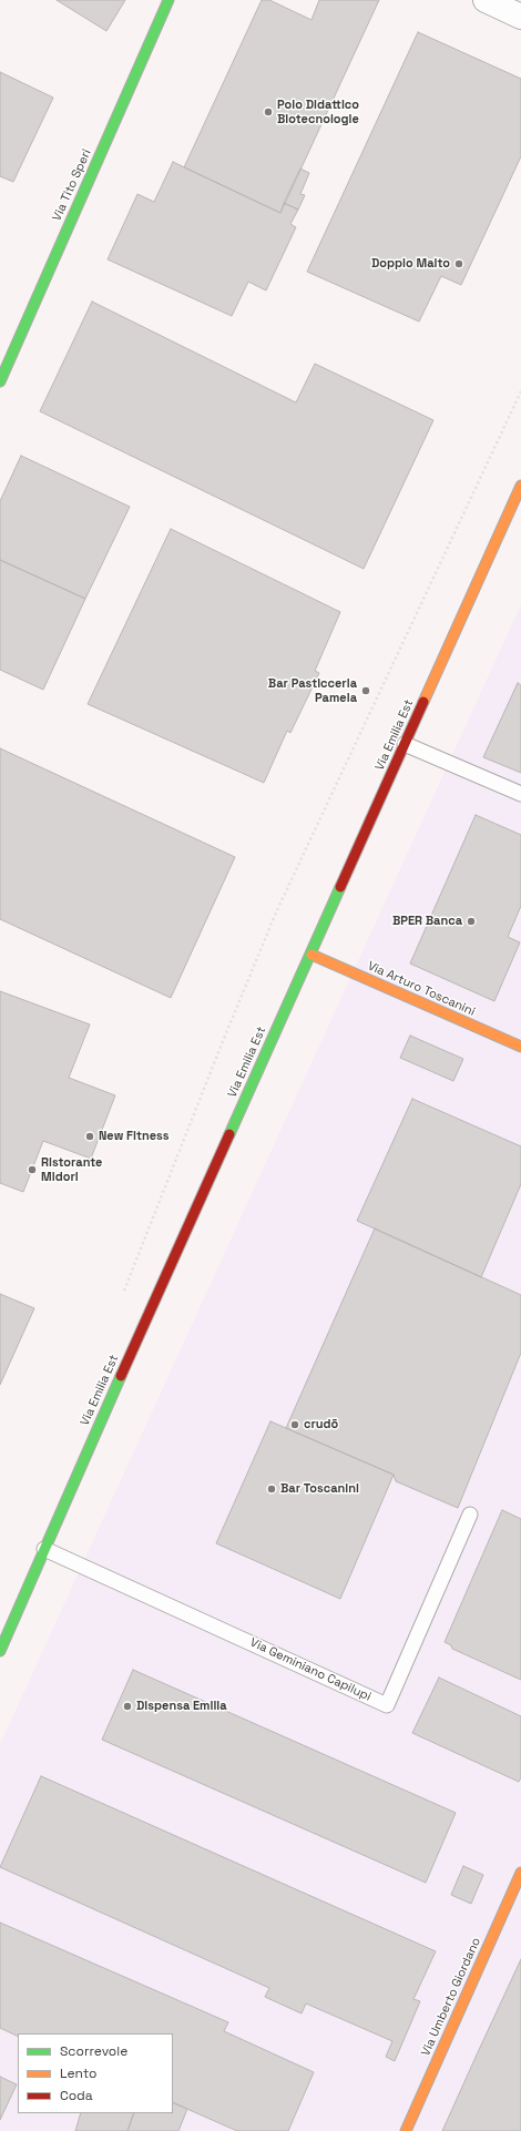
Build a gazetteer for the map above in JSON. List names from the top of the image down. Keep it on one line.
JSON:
{"streets":{"main road":["Via Tito Speri","Via Emilia Est","Via Arturo Toscanini","Via Umberto Giordano"],"lane":["Via Geminiano Capilupi"]},"crossings":[["Via Emilia Est","Via Arturo Toscanini"],["Via Emilia Est","Via Geminiano Capilupi"]],"places":["Polo Didattico Biotecnologie","Doppio Malto","Bar Pasticceria Pamela","BPER Banca","New Fitness","Ristorante Midori","crudō","Bar Toscanini","Dispensa Emilia"],"legend":["Scorrevole","Lento","Coda"]}
